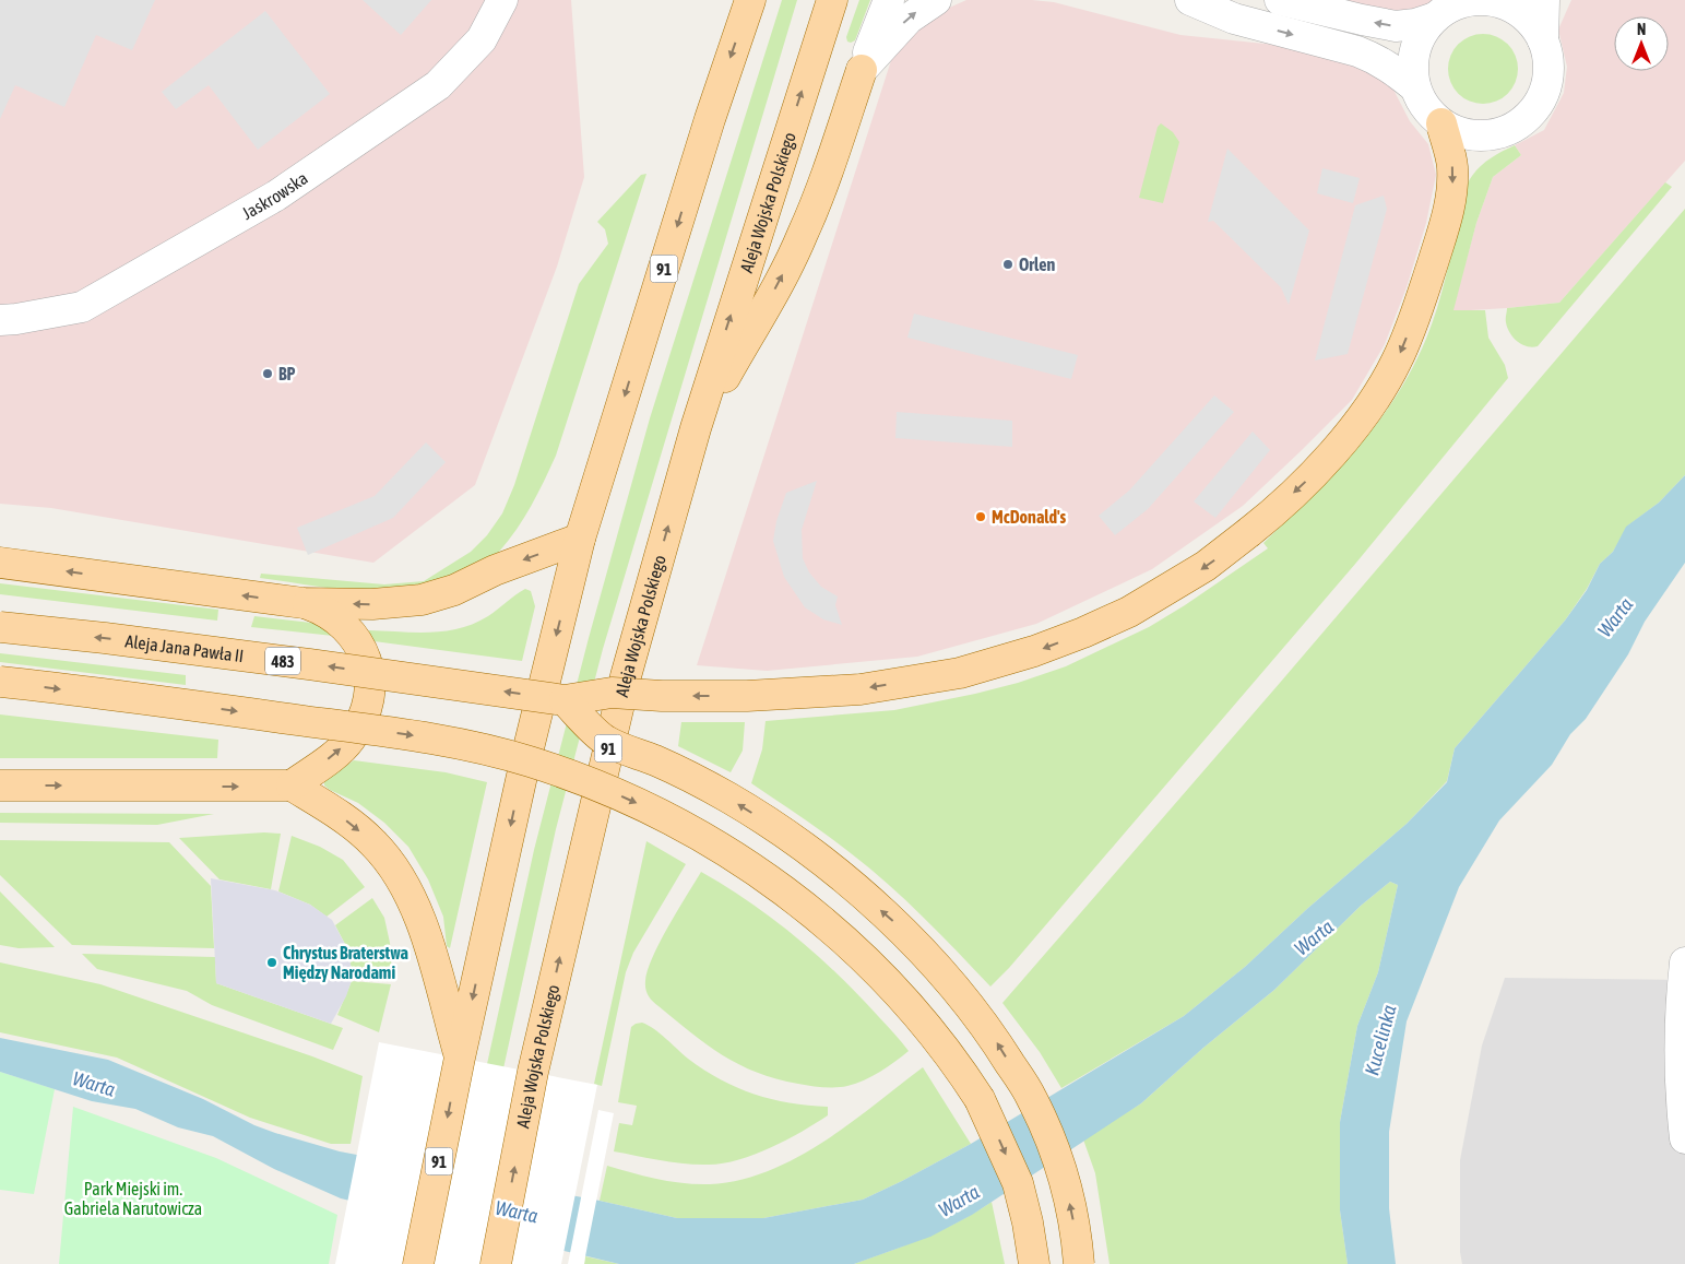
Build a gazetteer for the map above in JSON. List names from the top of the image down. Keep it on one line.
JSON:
{"streets":{"main road":["Aleja Wojska Polskiego","91","Aleja Jana Pawła II","483"],"street":["Jaskrowska"]},"water":["Warta","Kucelinka"],"parks":["Park Miejski im. Gabriela Narutowicza"],"places":["Orlen","BP","McDonald's","Chrystus Braterstwa Między Narodami"],"north":"top"}
